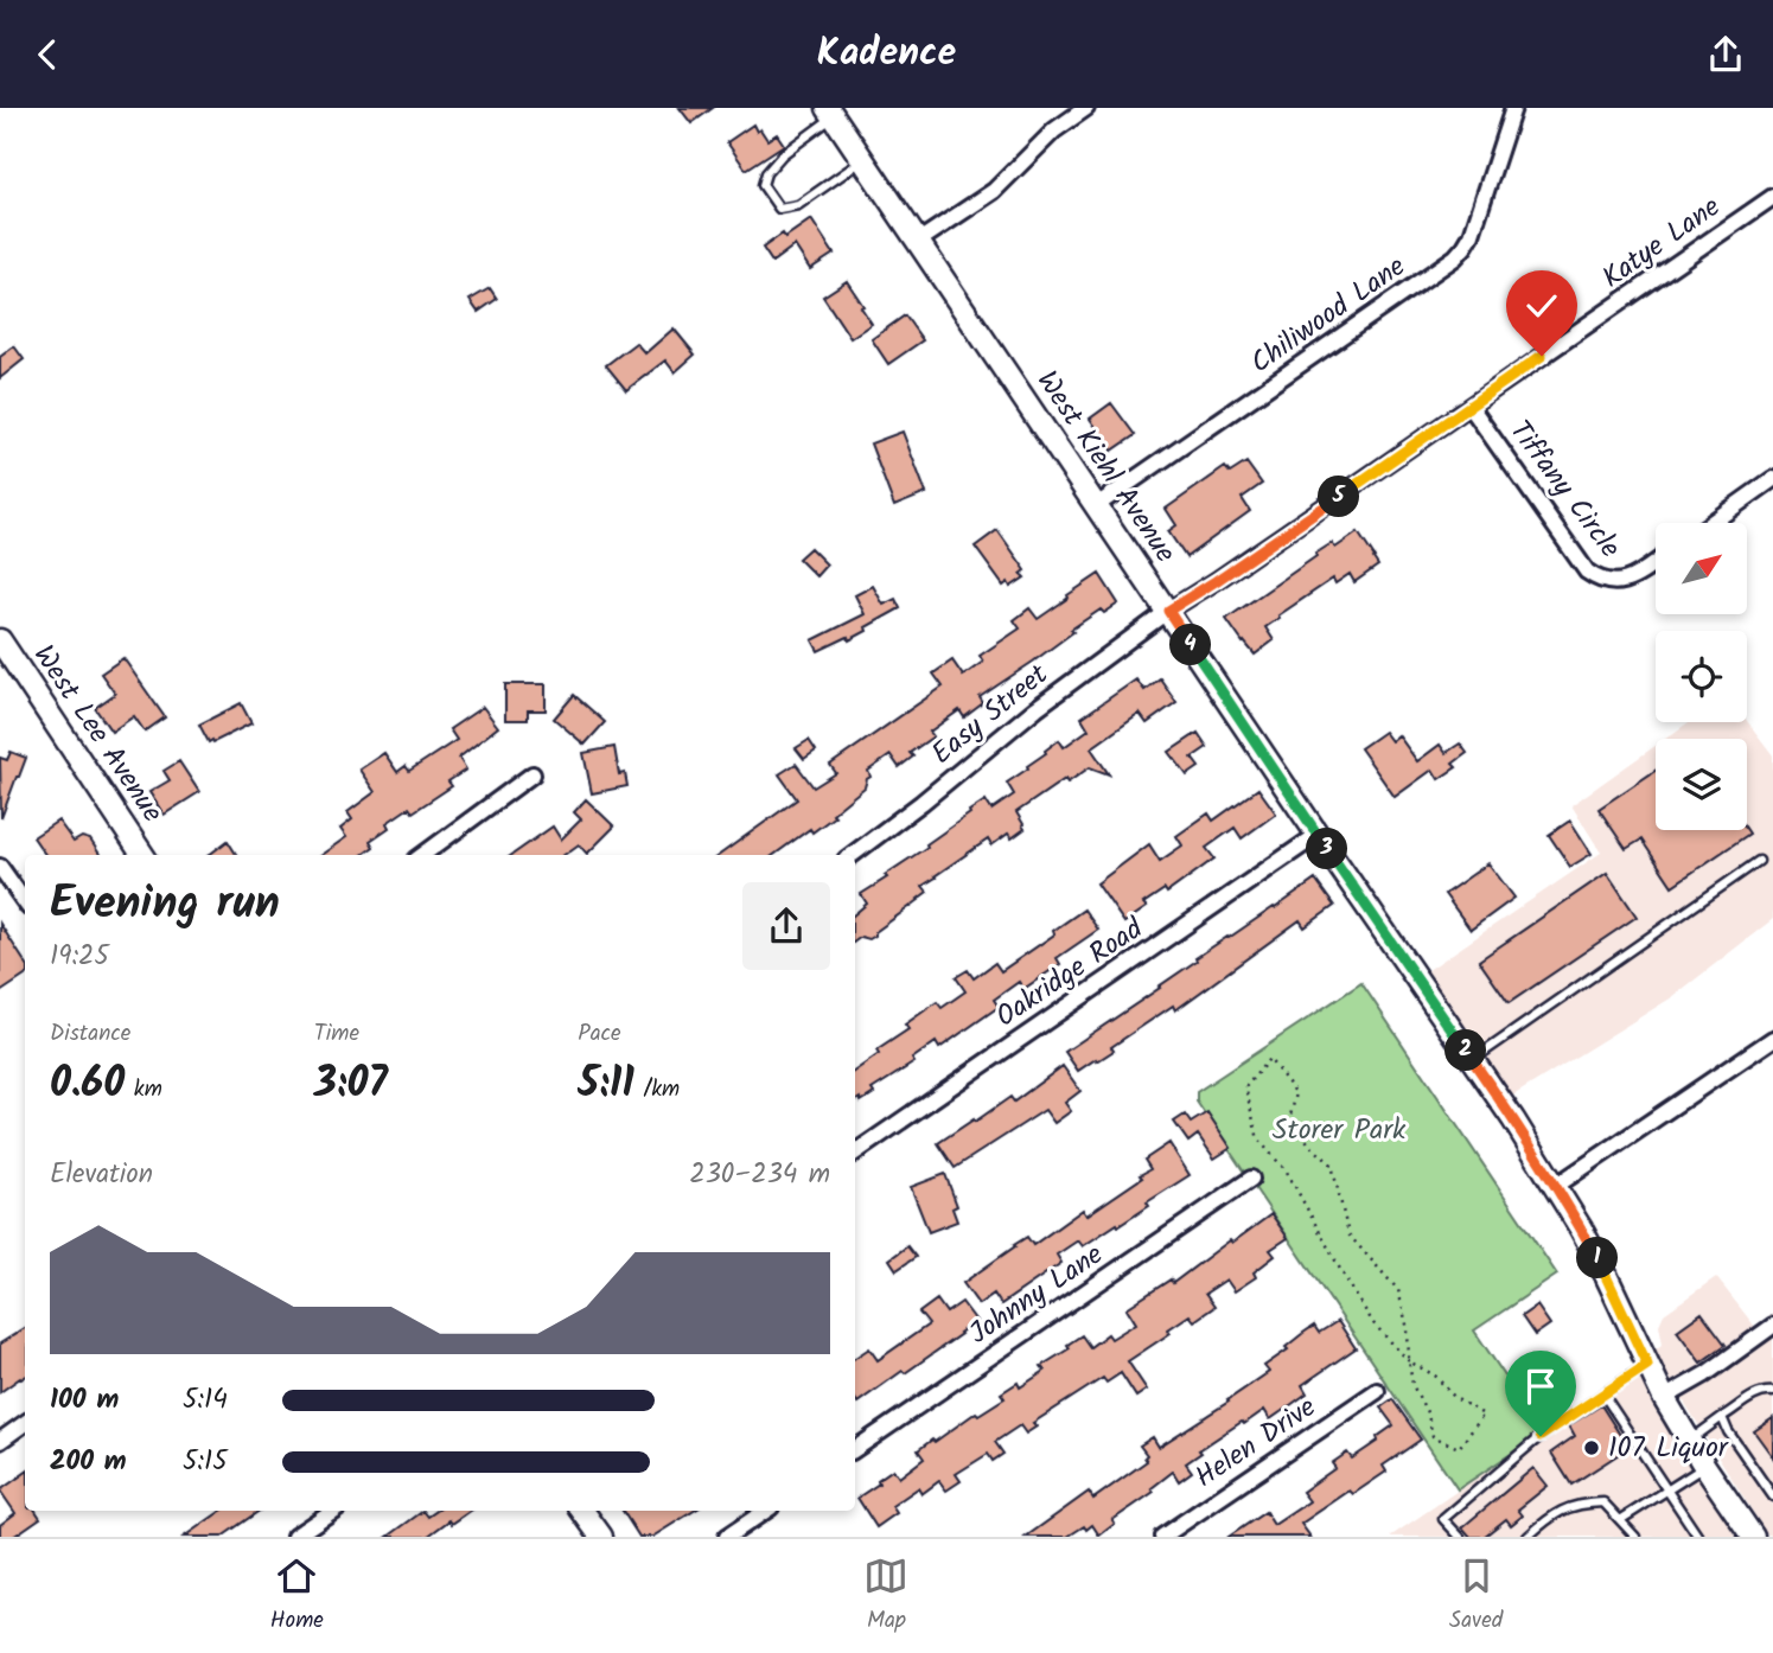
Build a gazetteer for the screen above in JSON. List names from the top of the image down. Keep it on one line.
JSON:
{"streets":{"street":["Katye Lane","Chiliwood Lane","West Kiehl Avenue","Tiffany Circle","Easy Street","West Lee Avenue","Oakridge Road","Johnny Lane","Helen Drive"]},"crossings":[["Katye Lane","West Kiehl Avenue"],["Katye Lane","Tiffany Circle"],["Katye Lane","Easy Street"],["Chiliwood Lane","West Kiehl Avenue"],["West Kiehl Avenue","Easy Street"],["West Kiehl Avenue","Oakridge Road"]],"parks":["Storer Park"],"places":["107 Liquor"],"north":"top right","page":{"header":"Kadence","pins":["5","4","3","2","1"],"heading":["Evening run","19:25"],"stats":[["Distance","0.60 km"],["Time","3:07"],["Pace","5:11 /km"]],"chart":["Elevation","230–234 m"],"list":[{"name":"100 m","note":"5:14"},{"name":"200 m","note":"5:15"}],"tabs":["Home","Map","Saved"]}}
